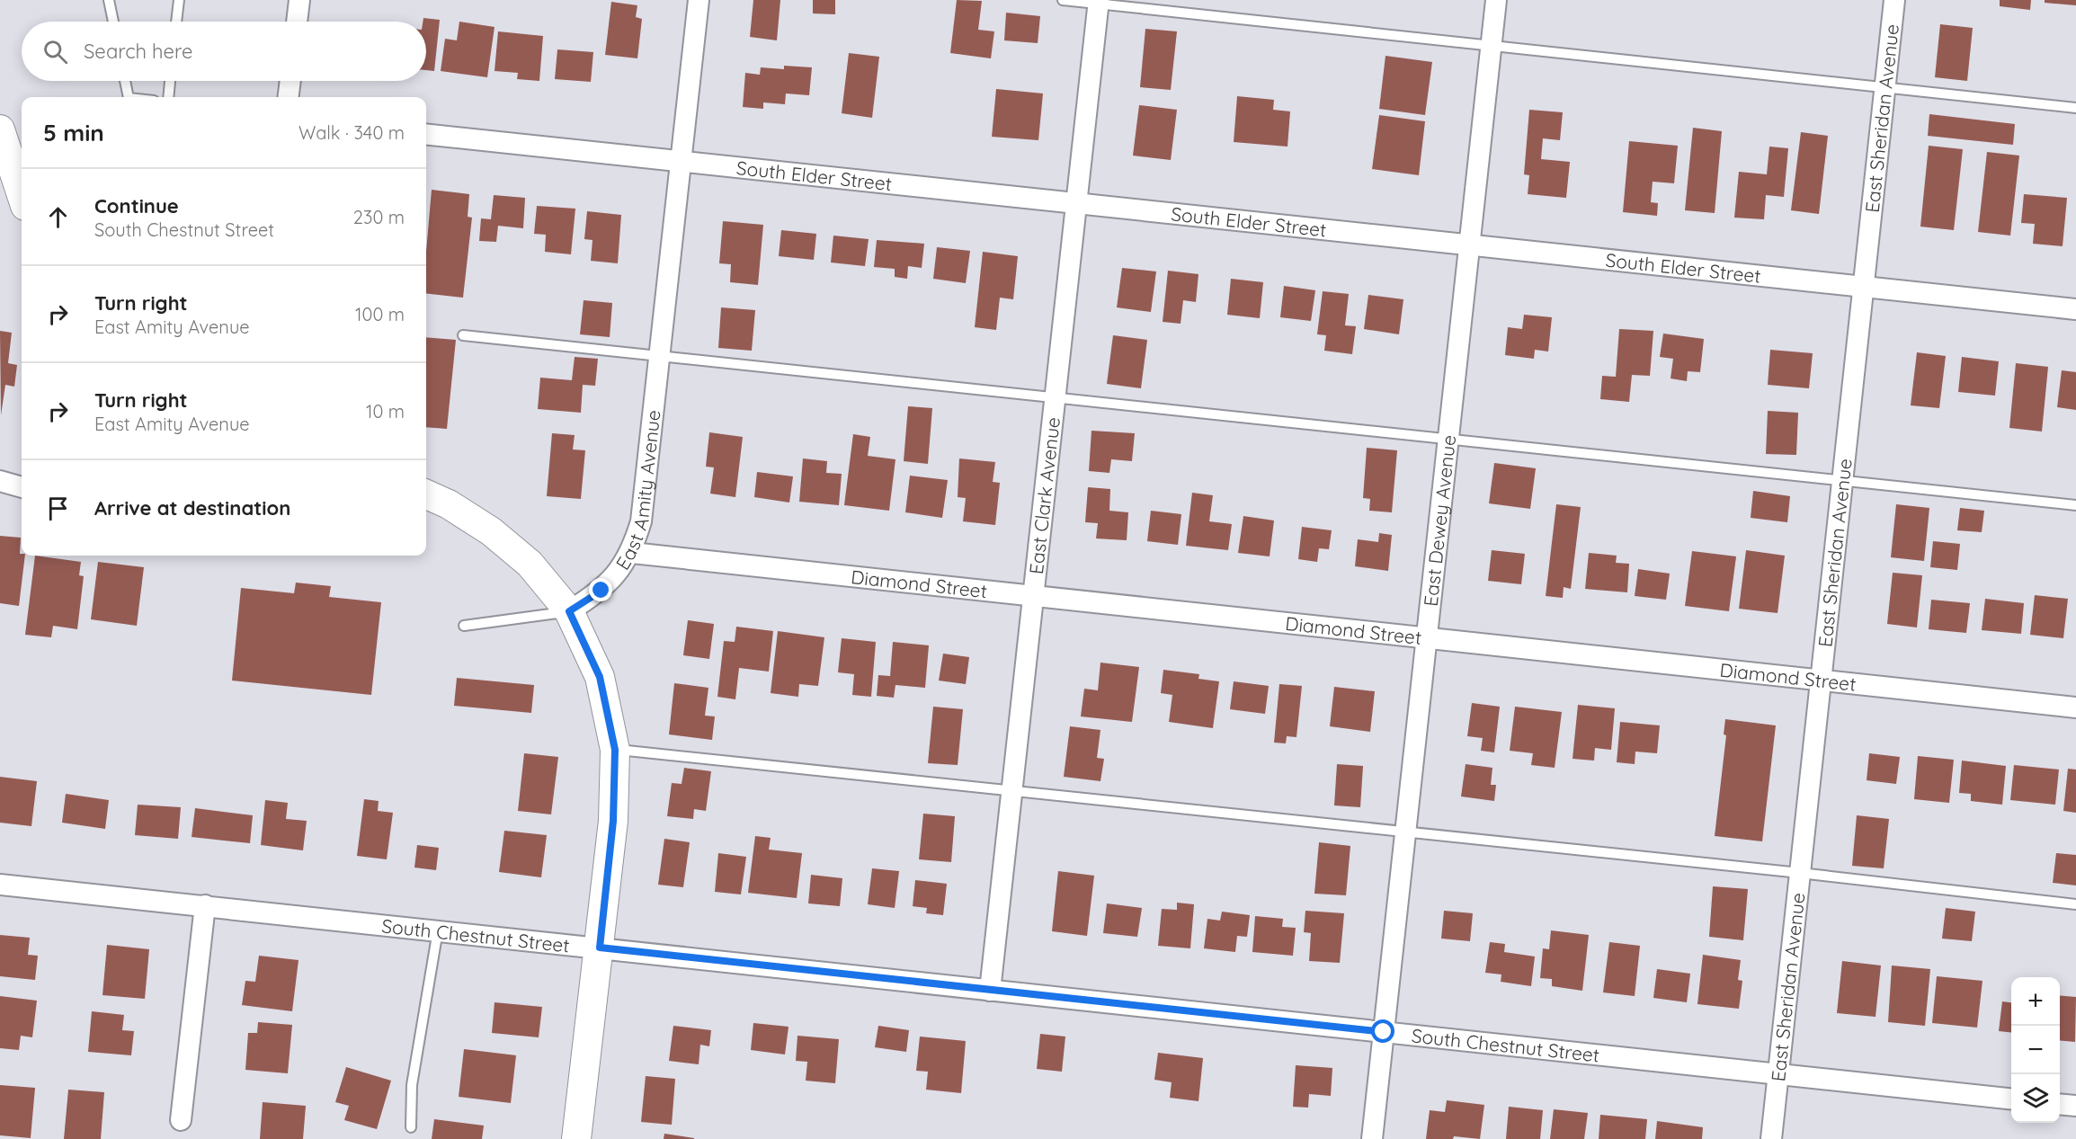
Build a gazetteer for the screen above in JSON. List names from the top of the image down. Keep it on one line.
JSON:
{"streets":{"street":["East Sheridan Avenue","South Elder Street","East Amity Avenue","East Clark Avenue","East Dewey Avenue","Diamond Street","South Chestnut Street"]},"crossings":[["East Sheridan Avenue","South Elder Street"],["East Sheridan Avenue","Diamond Street"],["East Sheridan Avenue","South Chestnut Street"],["South Elder Street","East Amity Avenue"],["South Elder Street","East Clark Avenue"],["South Elder Street","East Dewey Avenue"],["East Amity Avenue","Diamond Street"],["East Clark Avenue","Diamond Street"],["East Clark Avenue","South Chestnut Street"],["East Dewey Avenue","Diamond Street"],["East Dewey Avenue","South Chestnut Street"]],"page":{"search":"Search here","heading":["5 min","Walk · 340 m"],"list":[["Continue","South Chestnut Street","230 m"],["Turn right","East Amity Avenue","100 m"],["Turn right","East Amity Avenue","10 m"],"Arrive at destination"],"map_buttons":["+","−"]}}
